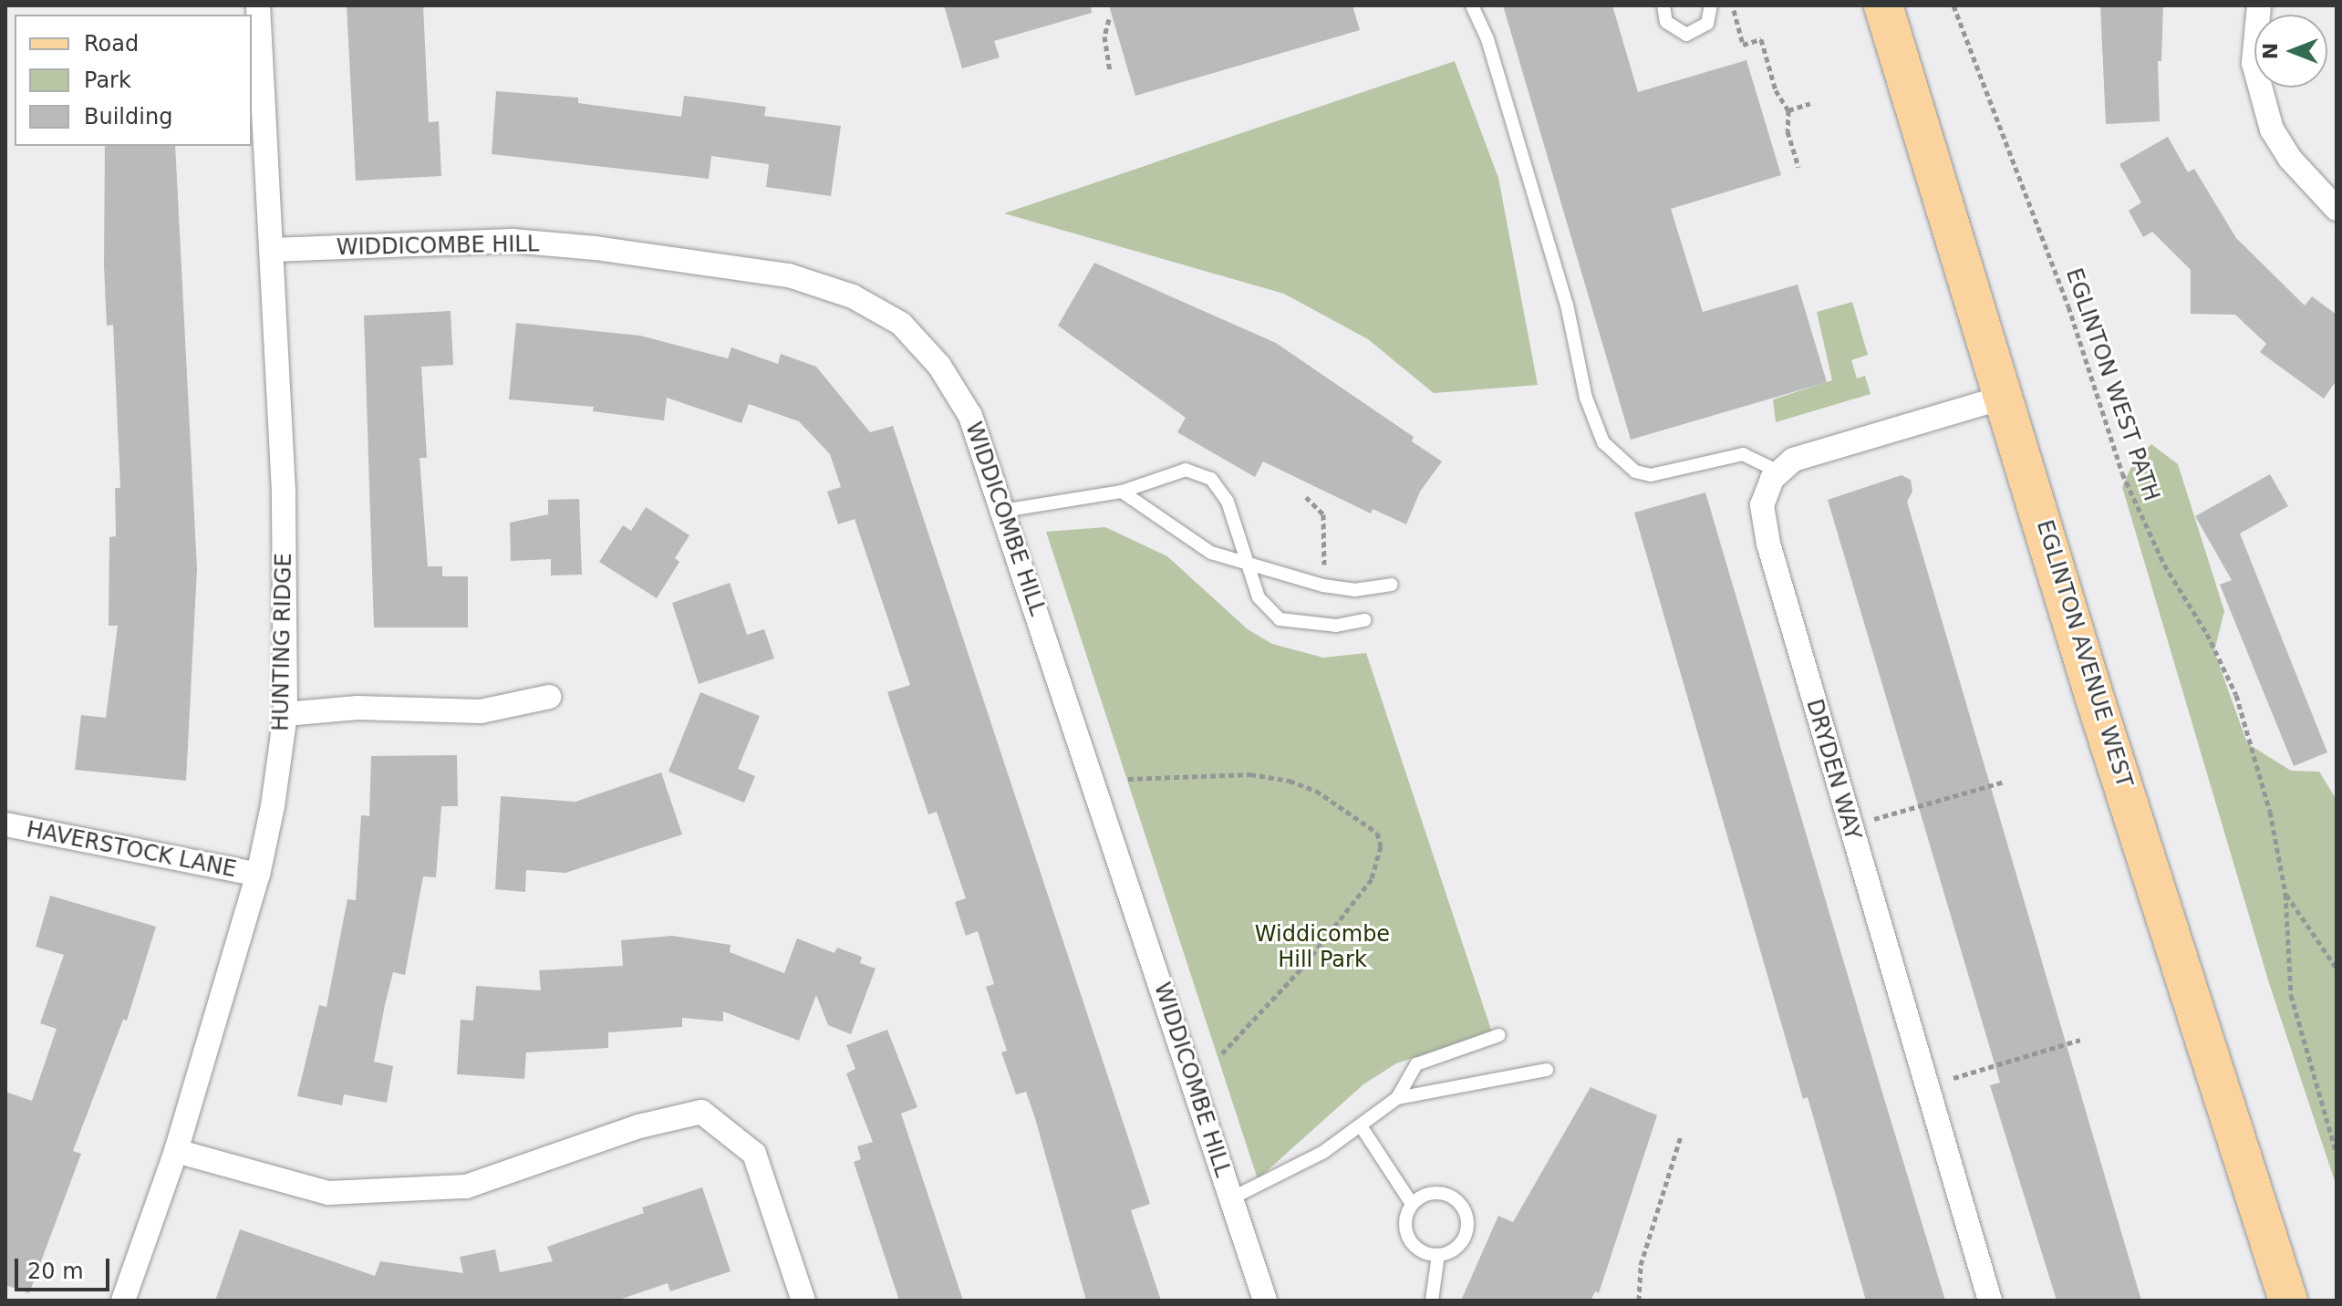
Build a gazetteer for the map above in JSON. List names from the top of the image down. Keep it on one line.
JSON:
{"streets":{"main road":["EGLINTON AVENUE WEST"],"street":["WIDDICOMBE HILL","HUNTING RIDGE","DRYDEN WAY","HAVERSTOCK LANE"],"path":["EGLINTON WEST PATH"]},"crossings":[["WIDDICOMBE HILL","HUNTING RIDGE"],["HUNTING RIDGE","HAVERSTOCK LANE"]],"parks":["Widdicombe Hill Park"],"legend":["Road","Park","Building"],"scale_bar":"20 m","north":"left"}
